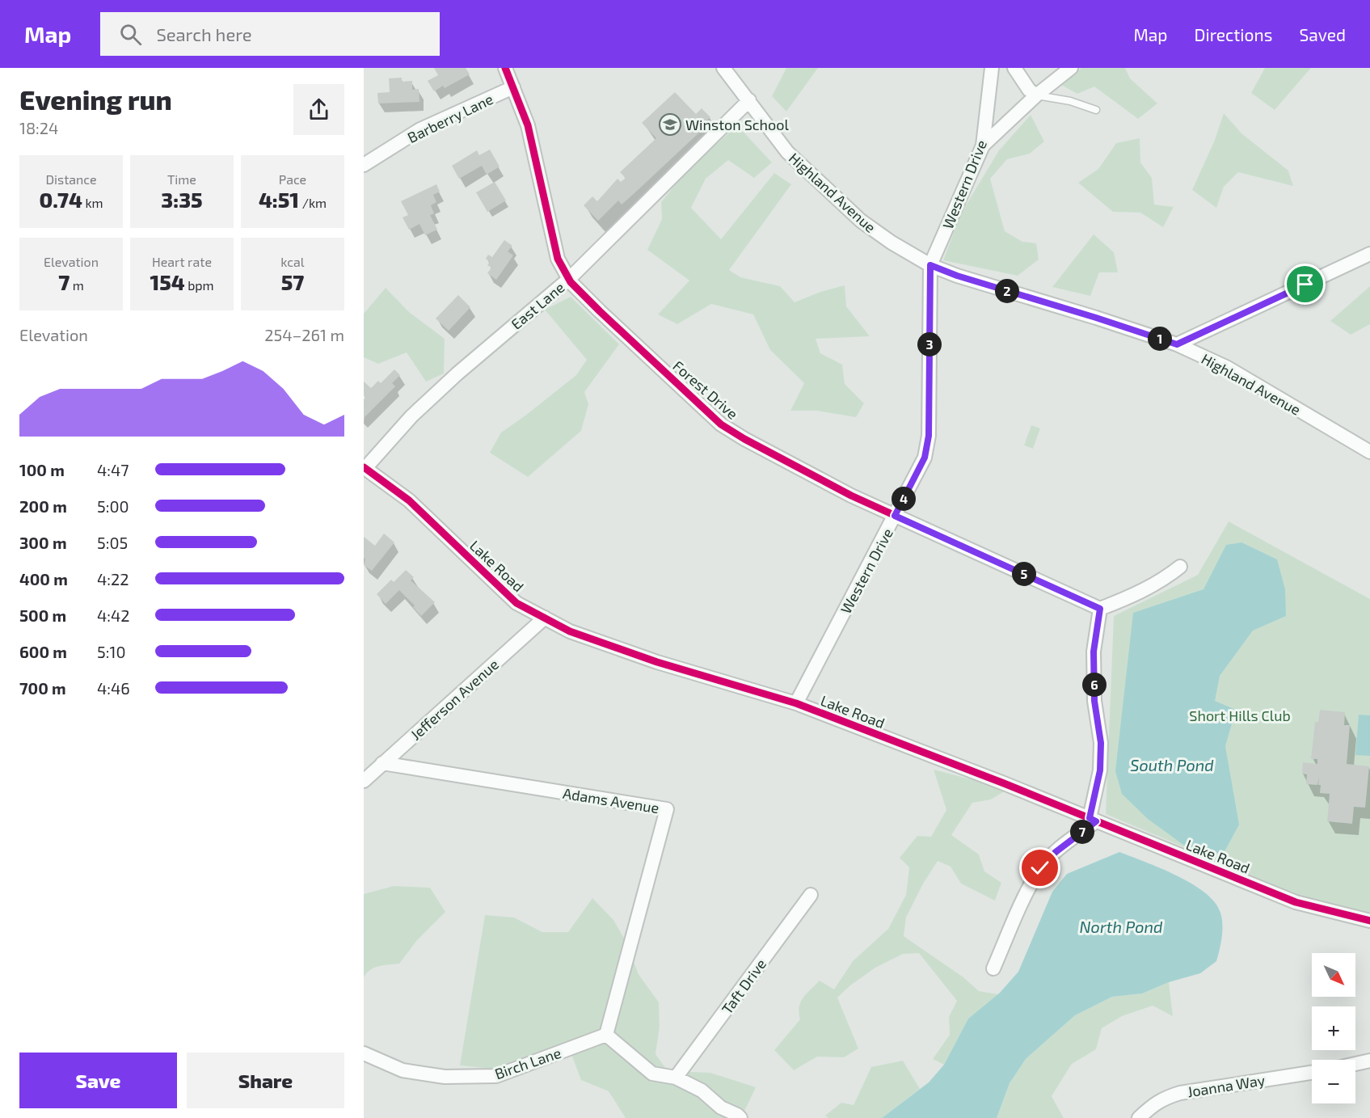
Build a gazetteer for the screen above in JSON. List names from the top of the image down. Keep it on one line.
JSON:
{"streets":{"street":["Barberry Lane","Western Drive","Highland Avenue","East Lane","Forest Drive","Lake Road","Jefferson Avenue","Adams Avenue","Taft Drive","Birch Lane","Joanna Way"]},"crossings":[["Barberry Lane","Forest Drive"],["Western Drive","Highland Avenue"],["Western Drive","Forest Drive"],["Western Drive","Lake Road"],["Highland Avenue","East Lane"],["East Lane","Forest Drive"],["East Lane","Lake Road"],["Lake Road","Jefferson Avenue"],["Jefferson Avenue","Adams Avenue"],["Adams Avenue","Birch Lane"]],"water":["South Pond","North Pond"],"parks":["Short Hills Club"],"places":{"school or university":["Winston School"]},"north":"bottom right","page":{"header":"Map","search":"Search here","nav":["Map","Directions","Saved"],"heading":["Evening run","18:24"],"stats":[["Distance","0.74 km"],["Time","3:35"],["Pace","4:51 /km"],["Elevation","7 m"],["Heart rate","154 bpm"],["kcal","57"]],"pins":["2","1","3","4","5","6","7"],"chart":["Elevation","254–261 m"],"list":[{"name":"100 m","note":"4:47"},{"name":"200 m","note":"5:00"},{"name":"300 m","note":"5:05"},{"name":"400 m","note":"4:22"},{"name":"500 m","note":"4:42"},{"name":"600 m","note":"5:10"},{"name":"700 m","note":"4:46"}],"map_buttons":["+","−"],"buttons":["Save","Share"]}}
